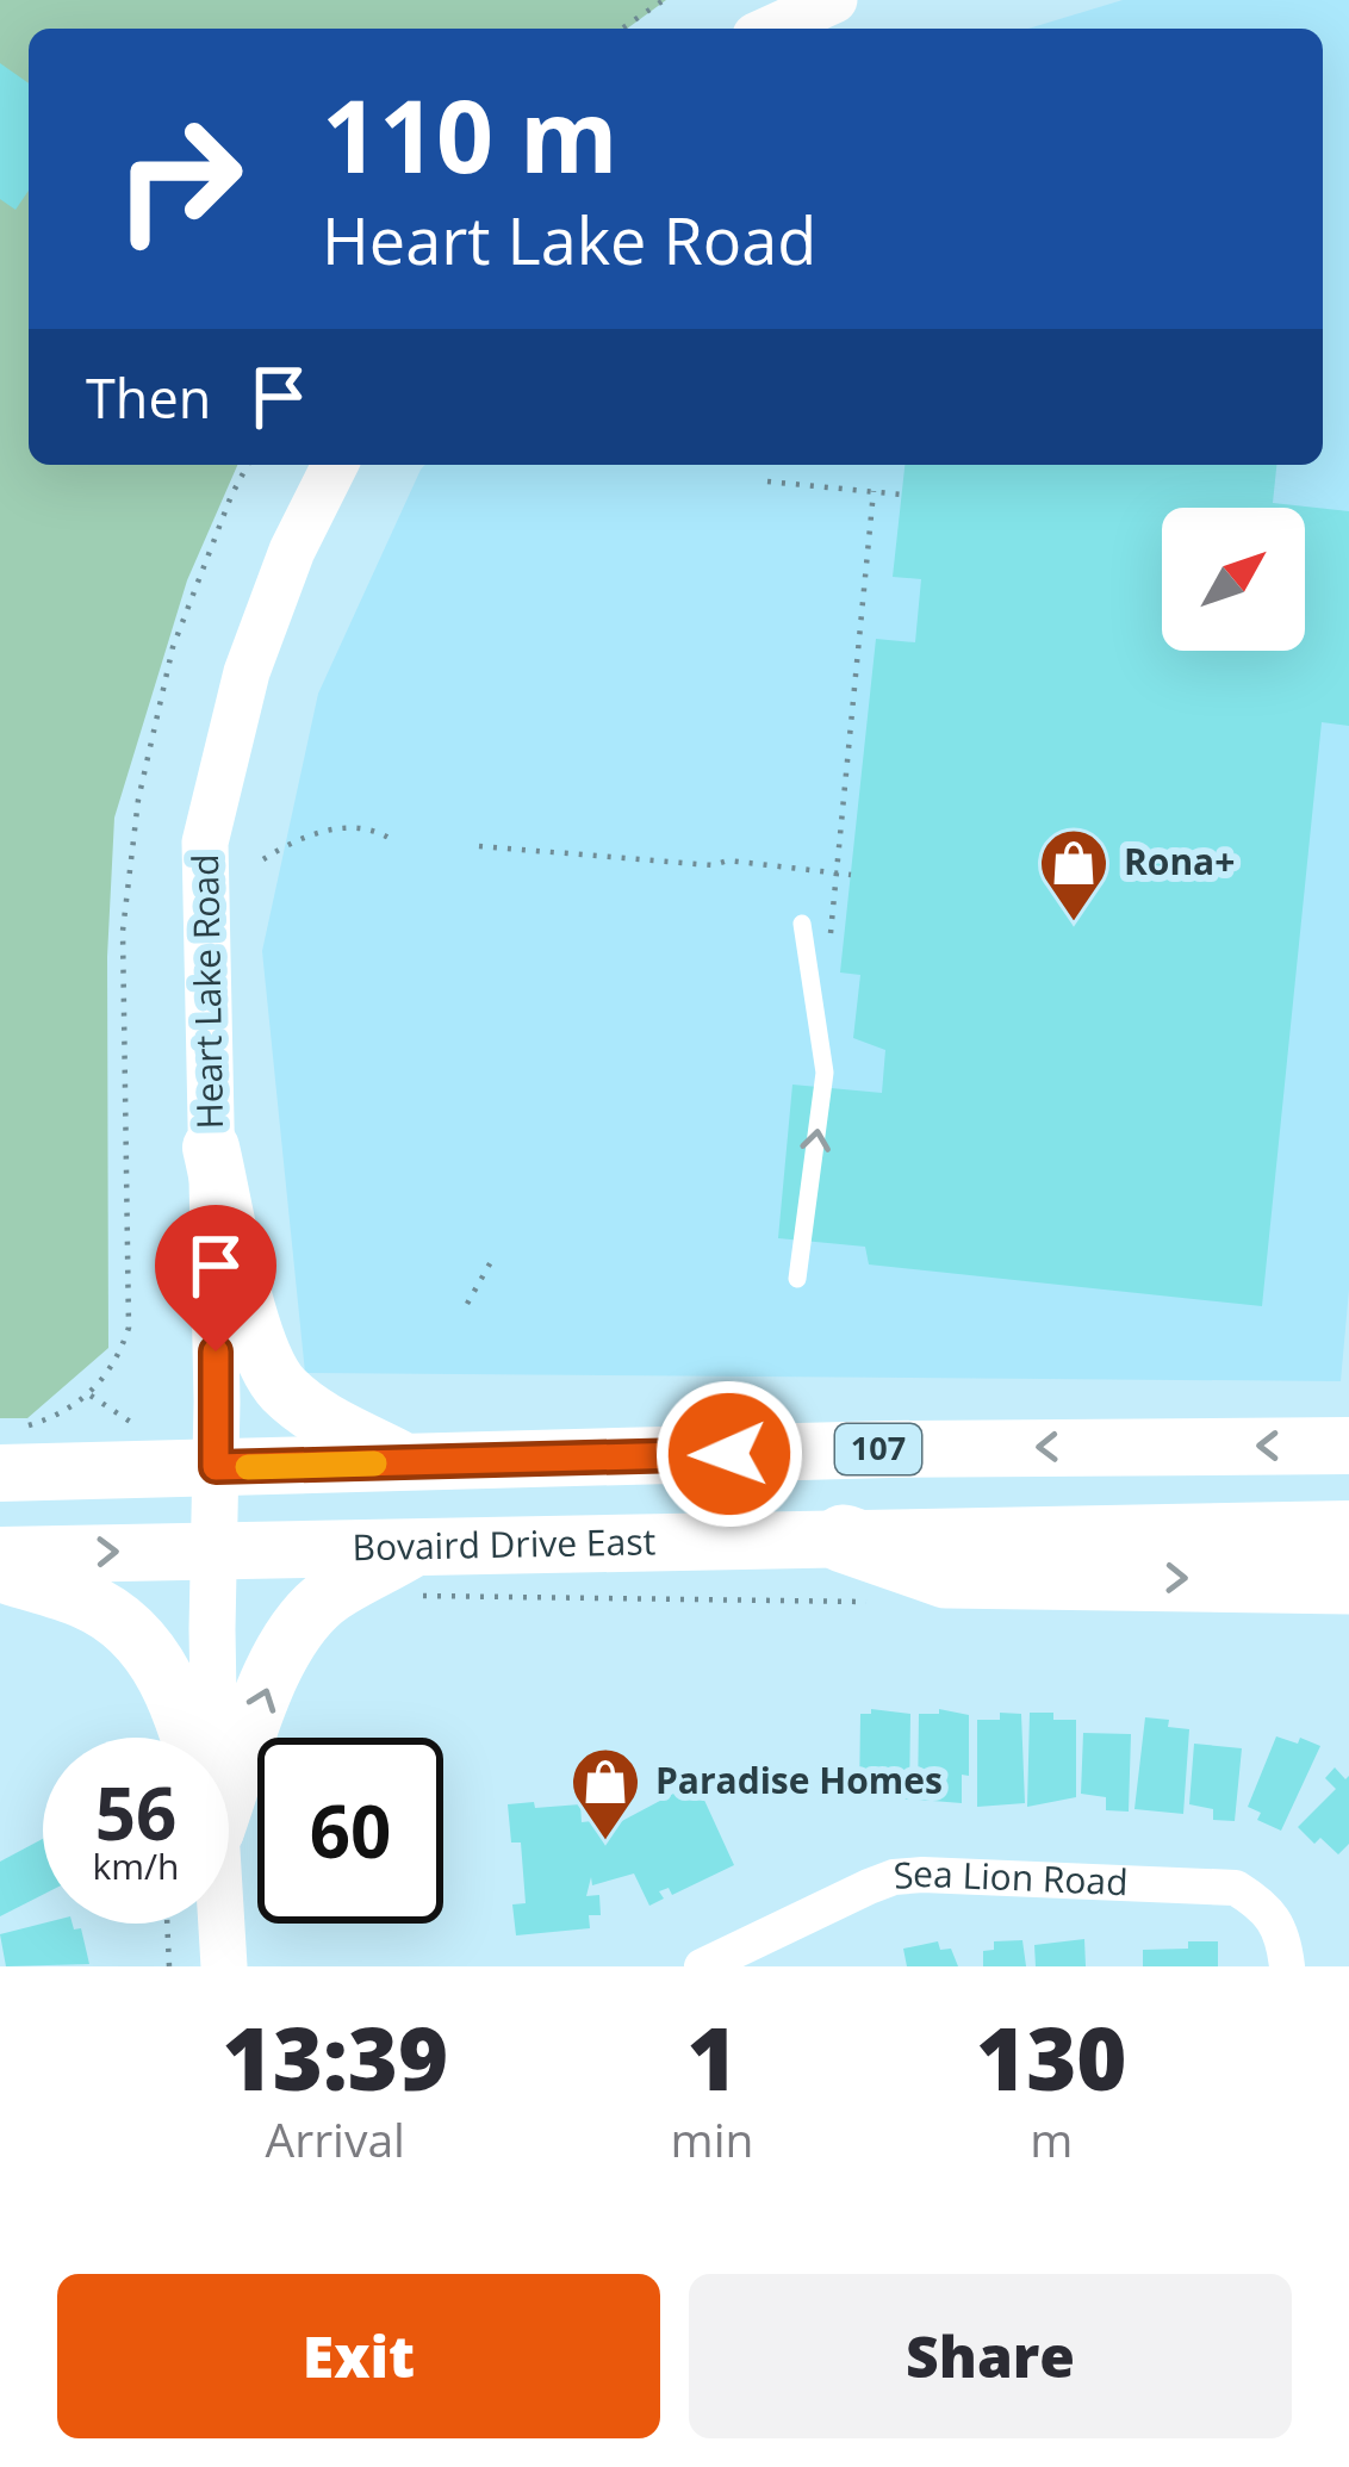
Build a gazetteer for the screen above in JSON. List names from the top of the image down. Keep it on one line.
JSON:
{"streets":{"main road":["107","Bovaird Drive East"],"street":["Heart Lake Road","Sea Lion Road"]},"crossings":[["Heart Lake Road","107"],["Heart Lake Road","Bovaird Drive East"]],"places":{"shop":["Rona+","Paradise Homes"]},"north":"top right","page":{"turn":["110 m","Heart Lake Road"],"then":"Then","speed":"56 km/h","limit":"60","eta":["13:39","Arrival","1","min","130","m"],"buttons":["Exit","Share"]}}
